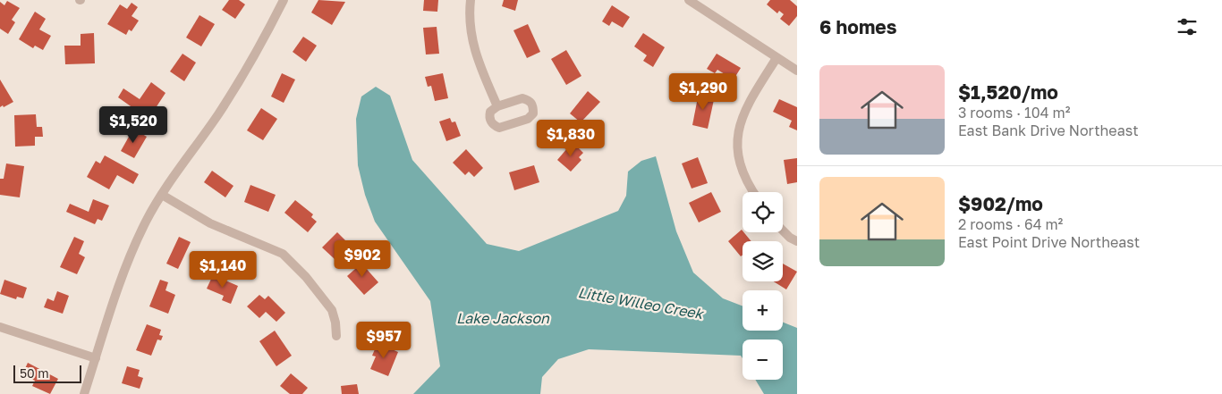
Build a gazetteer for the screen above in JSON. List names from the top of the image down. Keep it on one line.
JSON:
{"water":["Little Willeo Creek","Lake Jackson"],"scale_bar":"50 m","page":{"heading":"6 homes","list":[{"name":"$1,520/mo","note":"3 rooms · 104 m² · East Bank Drive Northeast"},{"name":"$902/mo","note":"2 rooms · 64 m² · East Point Drive Northeast"}],"price":["$1,290","$1,520","$1,830","$902","$1,140","$957"],"map_buttons":["+","−"],"scale":"50 m"}}
